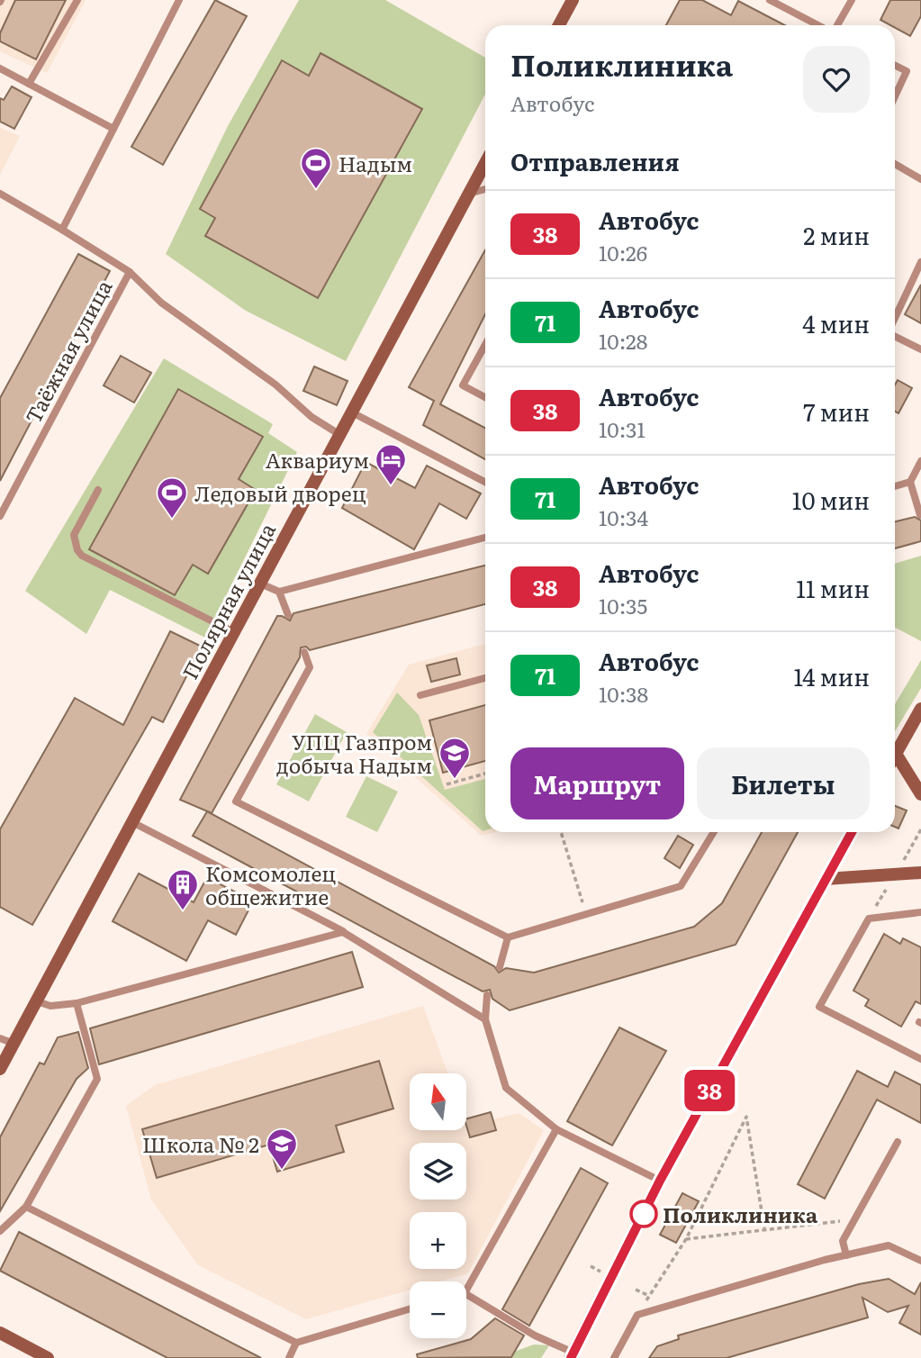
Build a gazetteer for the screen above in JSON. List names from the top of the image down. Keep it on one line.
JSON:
{"streets":{"street":["Полярная улица"],"lane":["Таёжная улица"]},"crossings":[["Таёжная улица","Полярная улица"]],"places":{"sports":["Надым","Ледовый дворец"],"hotel":["Аквариум"],"school or university":["УПЦ Газпром добыча Надым","Школа № 2"],"building":["Комсомолец общежитие"],"other":["Поликлиника"]},"lines":["bus line 38"],"north":"top","page":{"on_map":"38","heading":[["Поликлиника","Автобус"],"Отправления"],"list":[{"mark":"38","name":"Автобус","note":"10:26","value":"2 мин"},{"mark":"71","name":"Автобус","note":"10:28","value":"4 мин"},{"mark":"38","name":"Автобус","note":"10:31","value":"7 мин"},{"mark":"71","name":"Автобус","note":"10:34","value":"10 мин"},{"mark":"38","name":"Автобус","note":"10:35","value":"11 мин"},{"mark":"71","name":"Автобус","note":"10:38","value":"14 мин"}],"buttons":["Маршрут","Билеты"],"map_buttons":["+","−"]}}
